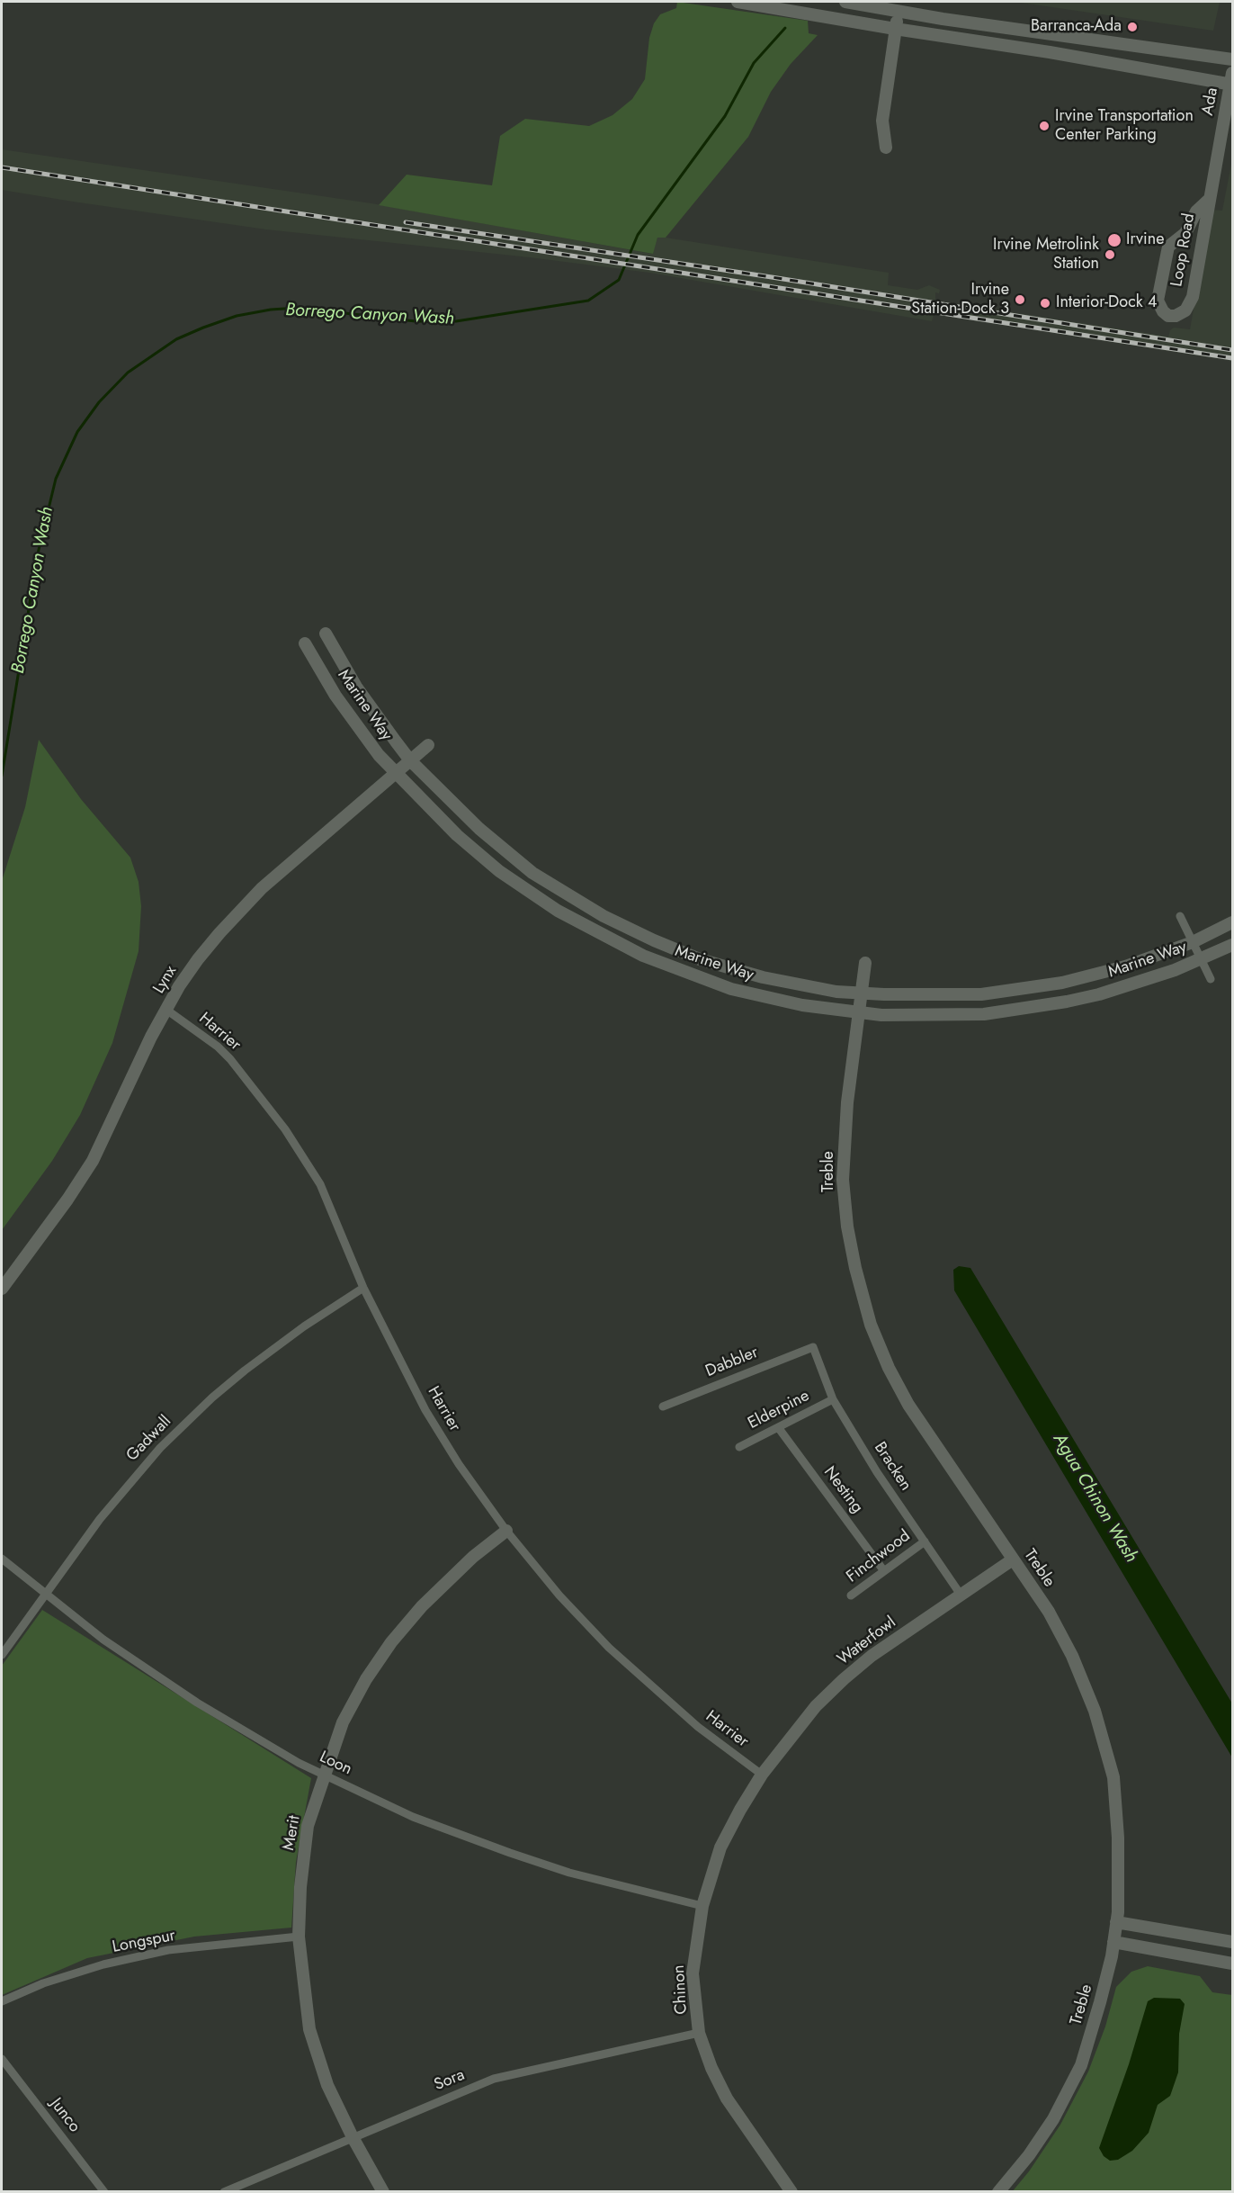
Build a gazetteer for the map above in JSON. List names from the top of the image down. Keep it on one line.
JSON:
{"streets":{"street":["Ada","Loop Road","Marine Way","Lynx","Harrier","Treble","Dabbler","Elderpine","Gadwall","Bracken","Nesting","Finchwood","Waterfowl","Loon","Merit","Longspur","Chinon","Sora","Junco"]},"crossings":[["Ada","Loop Road"],["Marine Way","Lynx"],["Marine Way","Treble"],["Lynx","Harrier"],["Harrier","Gadwall"],["Harrier","Waterfowl"],["Harrier","Merit"],["Harrier","Chinon"],["Treble","Waterfowl"],["Dabbler","Bracken"],["Elderpine","Bracken"],["Elderpine","Nesting"],["Gadwall","Loon"],["Bracken","Finchwood"],["Bracken","Waterfowl"],["Nesting","Finchwood"],["Waterfowl","Chinon"],["Loon","Merit"],["Loon","Chinon"],["Merit","Longspur"],["Merit","Sora"],["Chinon","Sora"]],"water":["Borrego Canyon Wash","Agua Chinon Wash"],"places":["Barranca-Ada","Irvine Transportation Center Parking","Irvine","Irvine Metrolink Station","Irvine Station-Dock 3","Interior-Dock 4"]}
